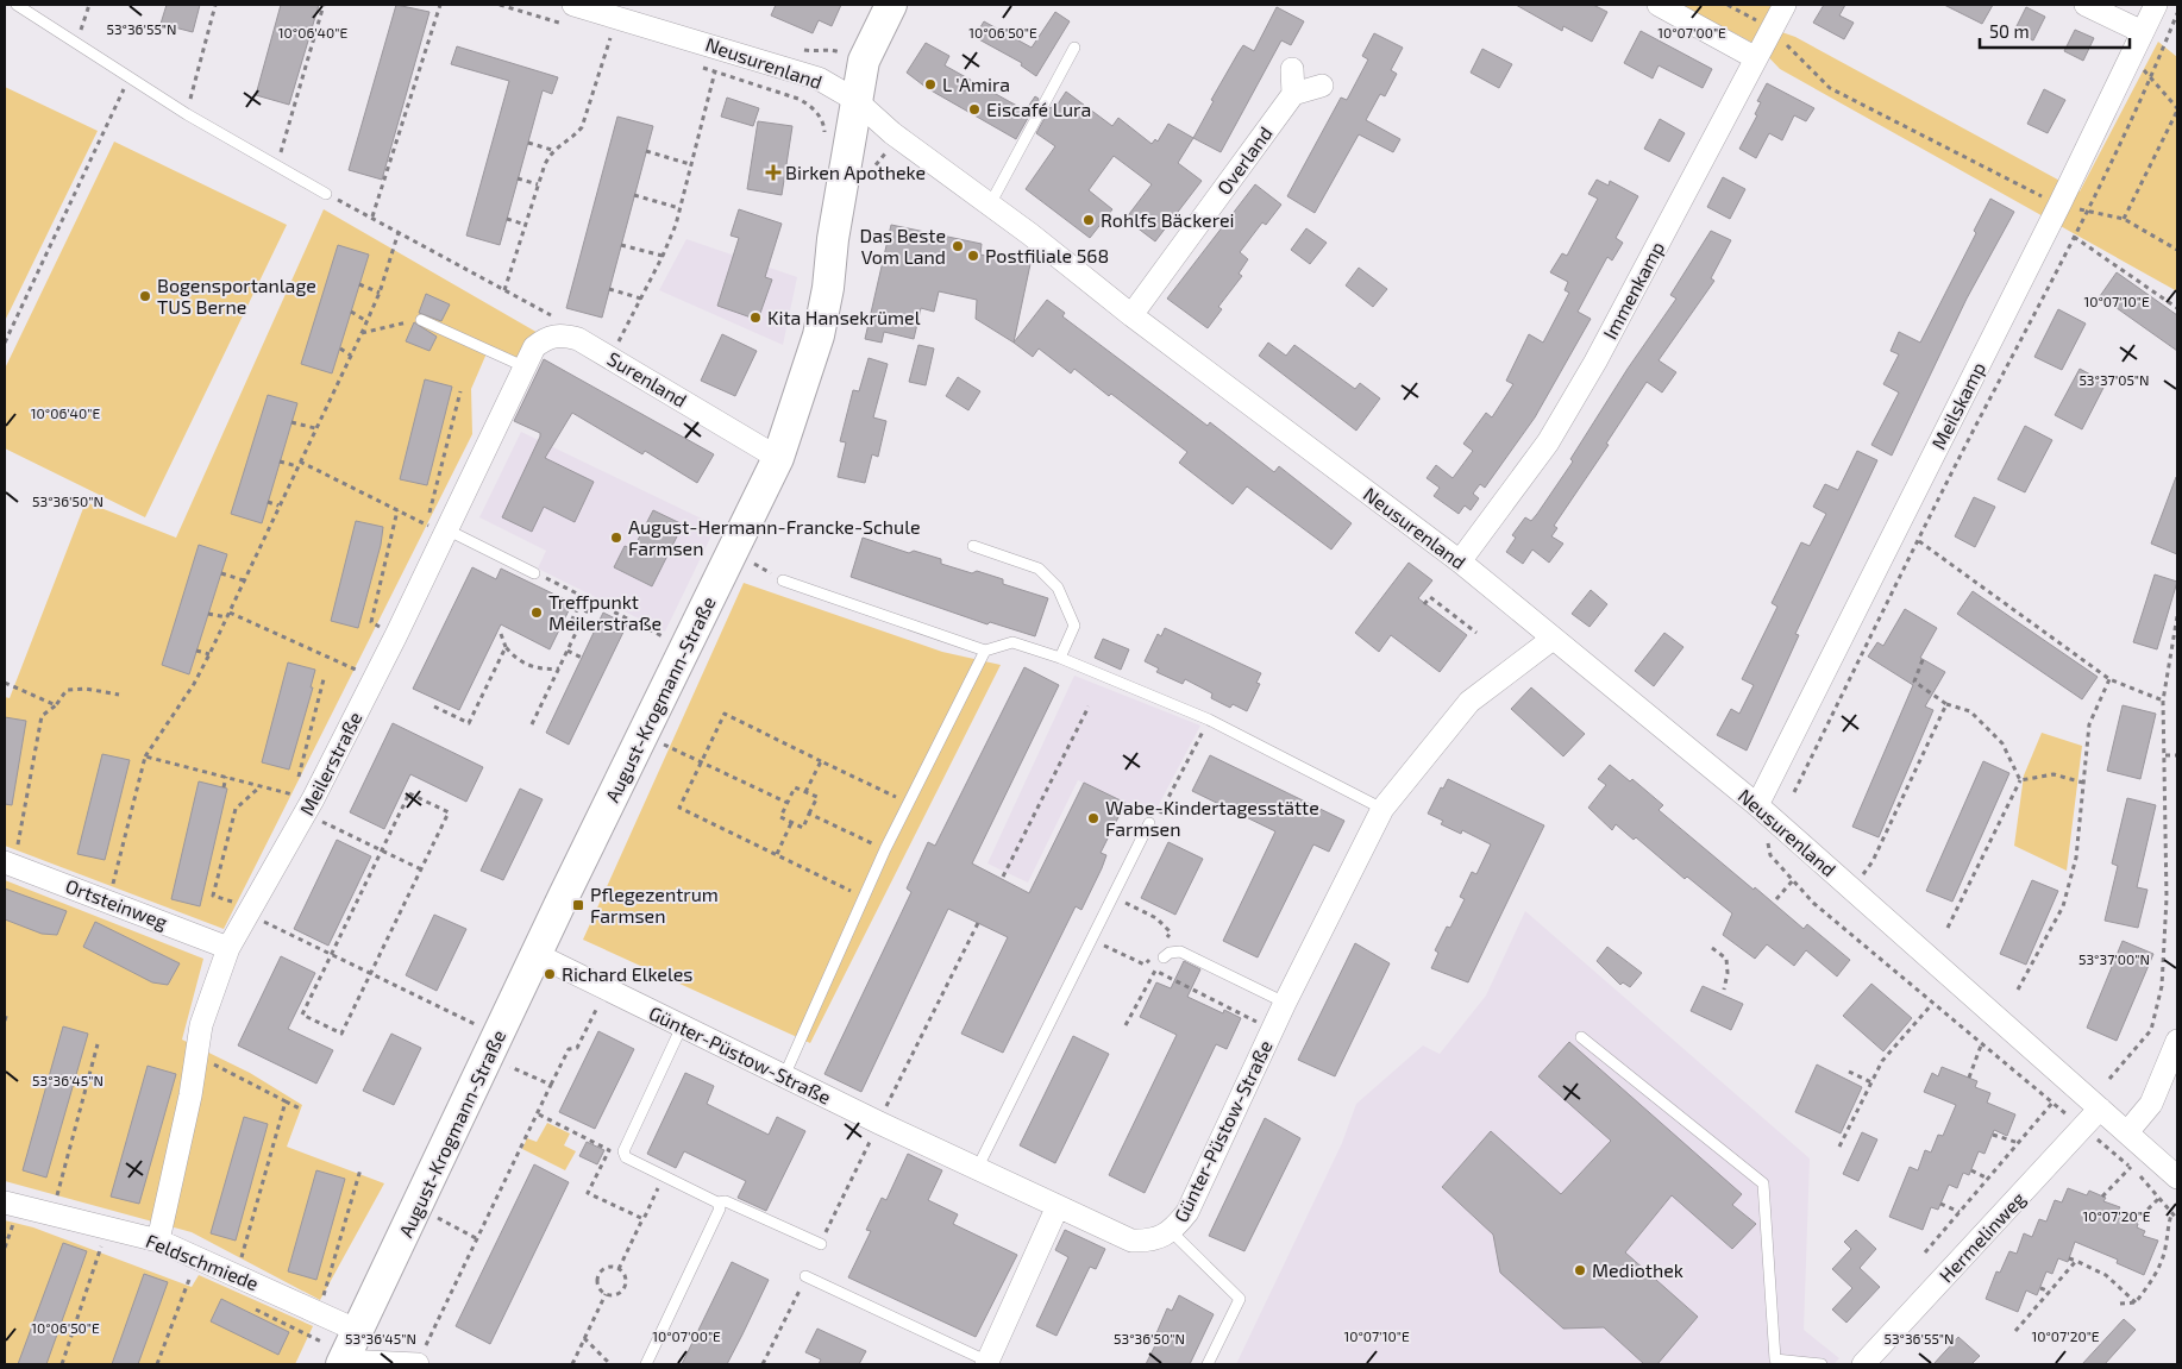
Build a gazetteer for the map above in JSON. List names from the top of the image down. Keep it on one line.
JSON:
{"streets":{"main road":["August-Krogmann-Straße"],"street":["Neusurenland","Overland","Immenkamp","Surenland","Meilskamp","Meilerstraße","Ortsteinweg","Günter-Püstow-Straße","Hermelinweg","Feldschmiede"]},"crossings":[["Neusurenland","Overland"],["Neusurenland","Immenkamp"],["Neusurenland","Meilskamp"],["Neusurenland","August-Krogmann-Straße"],["Neusurenland","Günter-Püstow-Straße"],["Neusurenland","Hermelinweg"],["Surenland","August-Krogmann-Straße"],["Surenland","Meilerstraße"],["August-Krogmann-Straße","Günter-Püstow-Straße"],["August-Krogmann-Straße","Feldschmiede"],["Meilerstraße","Ortsteinweg"],["Meilerstraße","Feldschmiede"]],"places":{"other":["L 'Amira","Eiscafé Lura","Rohlfs Bäckerei","Das Beste Vom Land","Postfiliale 568","Bogensportanlage TUS Berne","Kita Hansekrümel","August-Hermann-Francke-Schule Farmsen","Treffpunkt Meilerstraße","Wabe-Kindertagesstätte Farmsen","Richard Elkeles","Mediothek"],"health":["Birken Apotheke"],"transit":["Pflegezentrum Farmsen"]},"scale_bar":"50 m","coordinates":["53°36'55\"N","10°06'40\"E","10°06'50\"E","10°07'00\"E","10°07'10\"E","53°37'05\"N","53°36'50\"N","53°37'00\"N","53°36'45\"N","10°07'20\"E"]}
